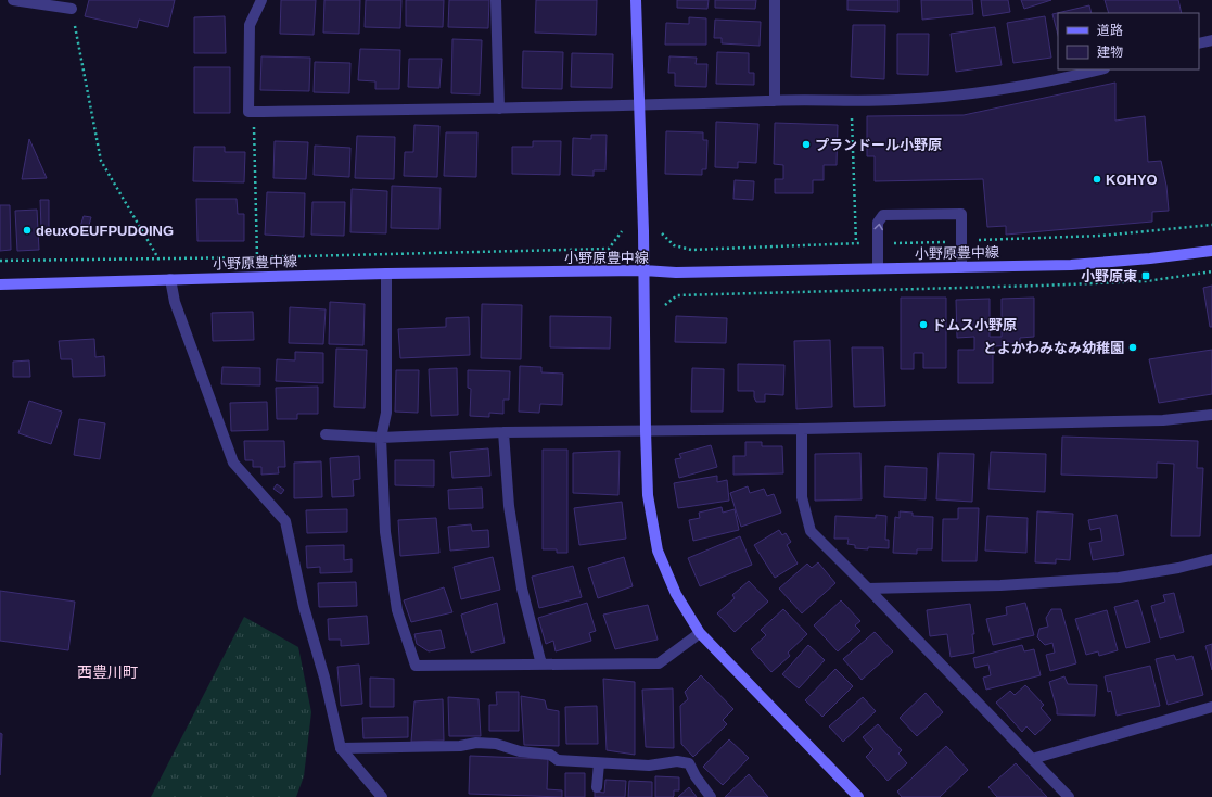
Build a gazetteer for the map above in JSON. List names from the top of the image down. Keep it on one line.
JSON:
{"streets":{"street":["小野原豊中線"]},"districts":["西豊川町"],"places":{"other":["プランドール小野原","KOHYO","deuxOEUFPUDOING","ドムス小野原","とよかわみなみ幼稚園"],"transit":["小野原東"]},"legend":["道路","建物"]}
